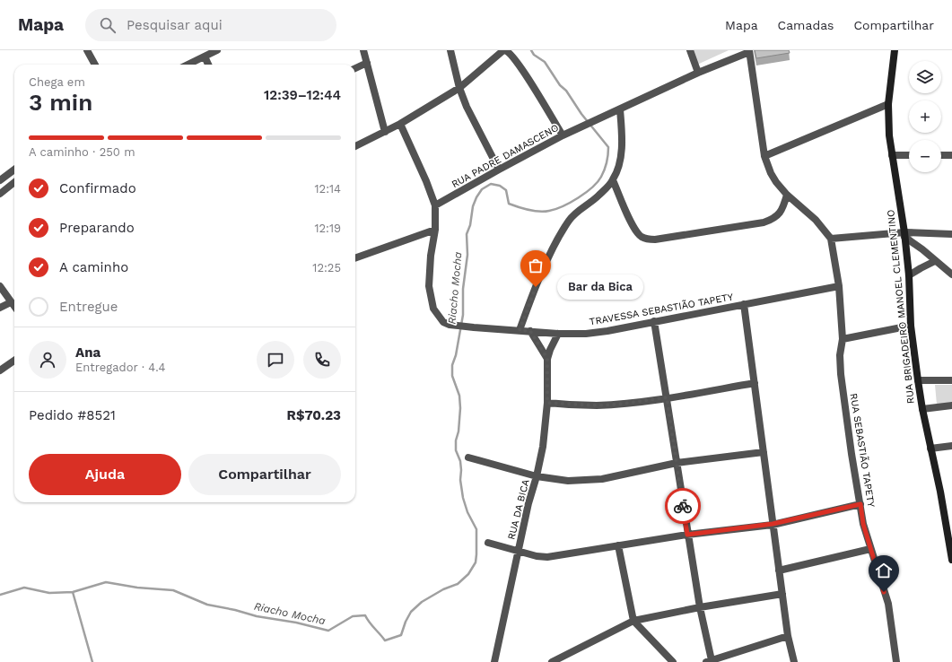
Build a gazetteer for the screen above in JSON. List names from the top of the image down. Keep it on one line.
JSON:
{"streets":{"main road":["RUA BRIGADEIRO MANOEL CLEMENTINO"],"street":["RUA PADRE DAMASCENO","TRAVESSA SEBASTIÃO TAPETY","RUA SEBASTIÃO TAPETY","RUA DA BICA"]},"crossings":[["TRAVESSA SEBASTIÃO TAPETY","RUA SEBASTIÃO TAPETY"],["TRAVESSA SEBASTIÃO TAPETY","RUA DA BICA"]],"water":["Riacho Mocha"],"places":["Bar da Bica"],"page":{"header":"Mapa","search":"Pesquisar aqui","nav":["Mapa","Camadas","Compartilhar"],"map_buttons":["+","−"],"heading":["3 min","Chega em","12:39–12:44"],"panel":["Ana","Entregador · 4.4","Pedido #8521","R$70.23"],"bar":"A caminho · 250 m","list":[["Confirmado","12:14"],["Preparando","12:19"],["A caminho","12:25"],"Entregue"],"bubble":"Bar da Bica","buttons":["Ajuda","Compartilhar"]}}
